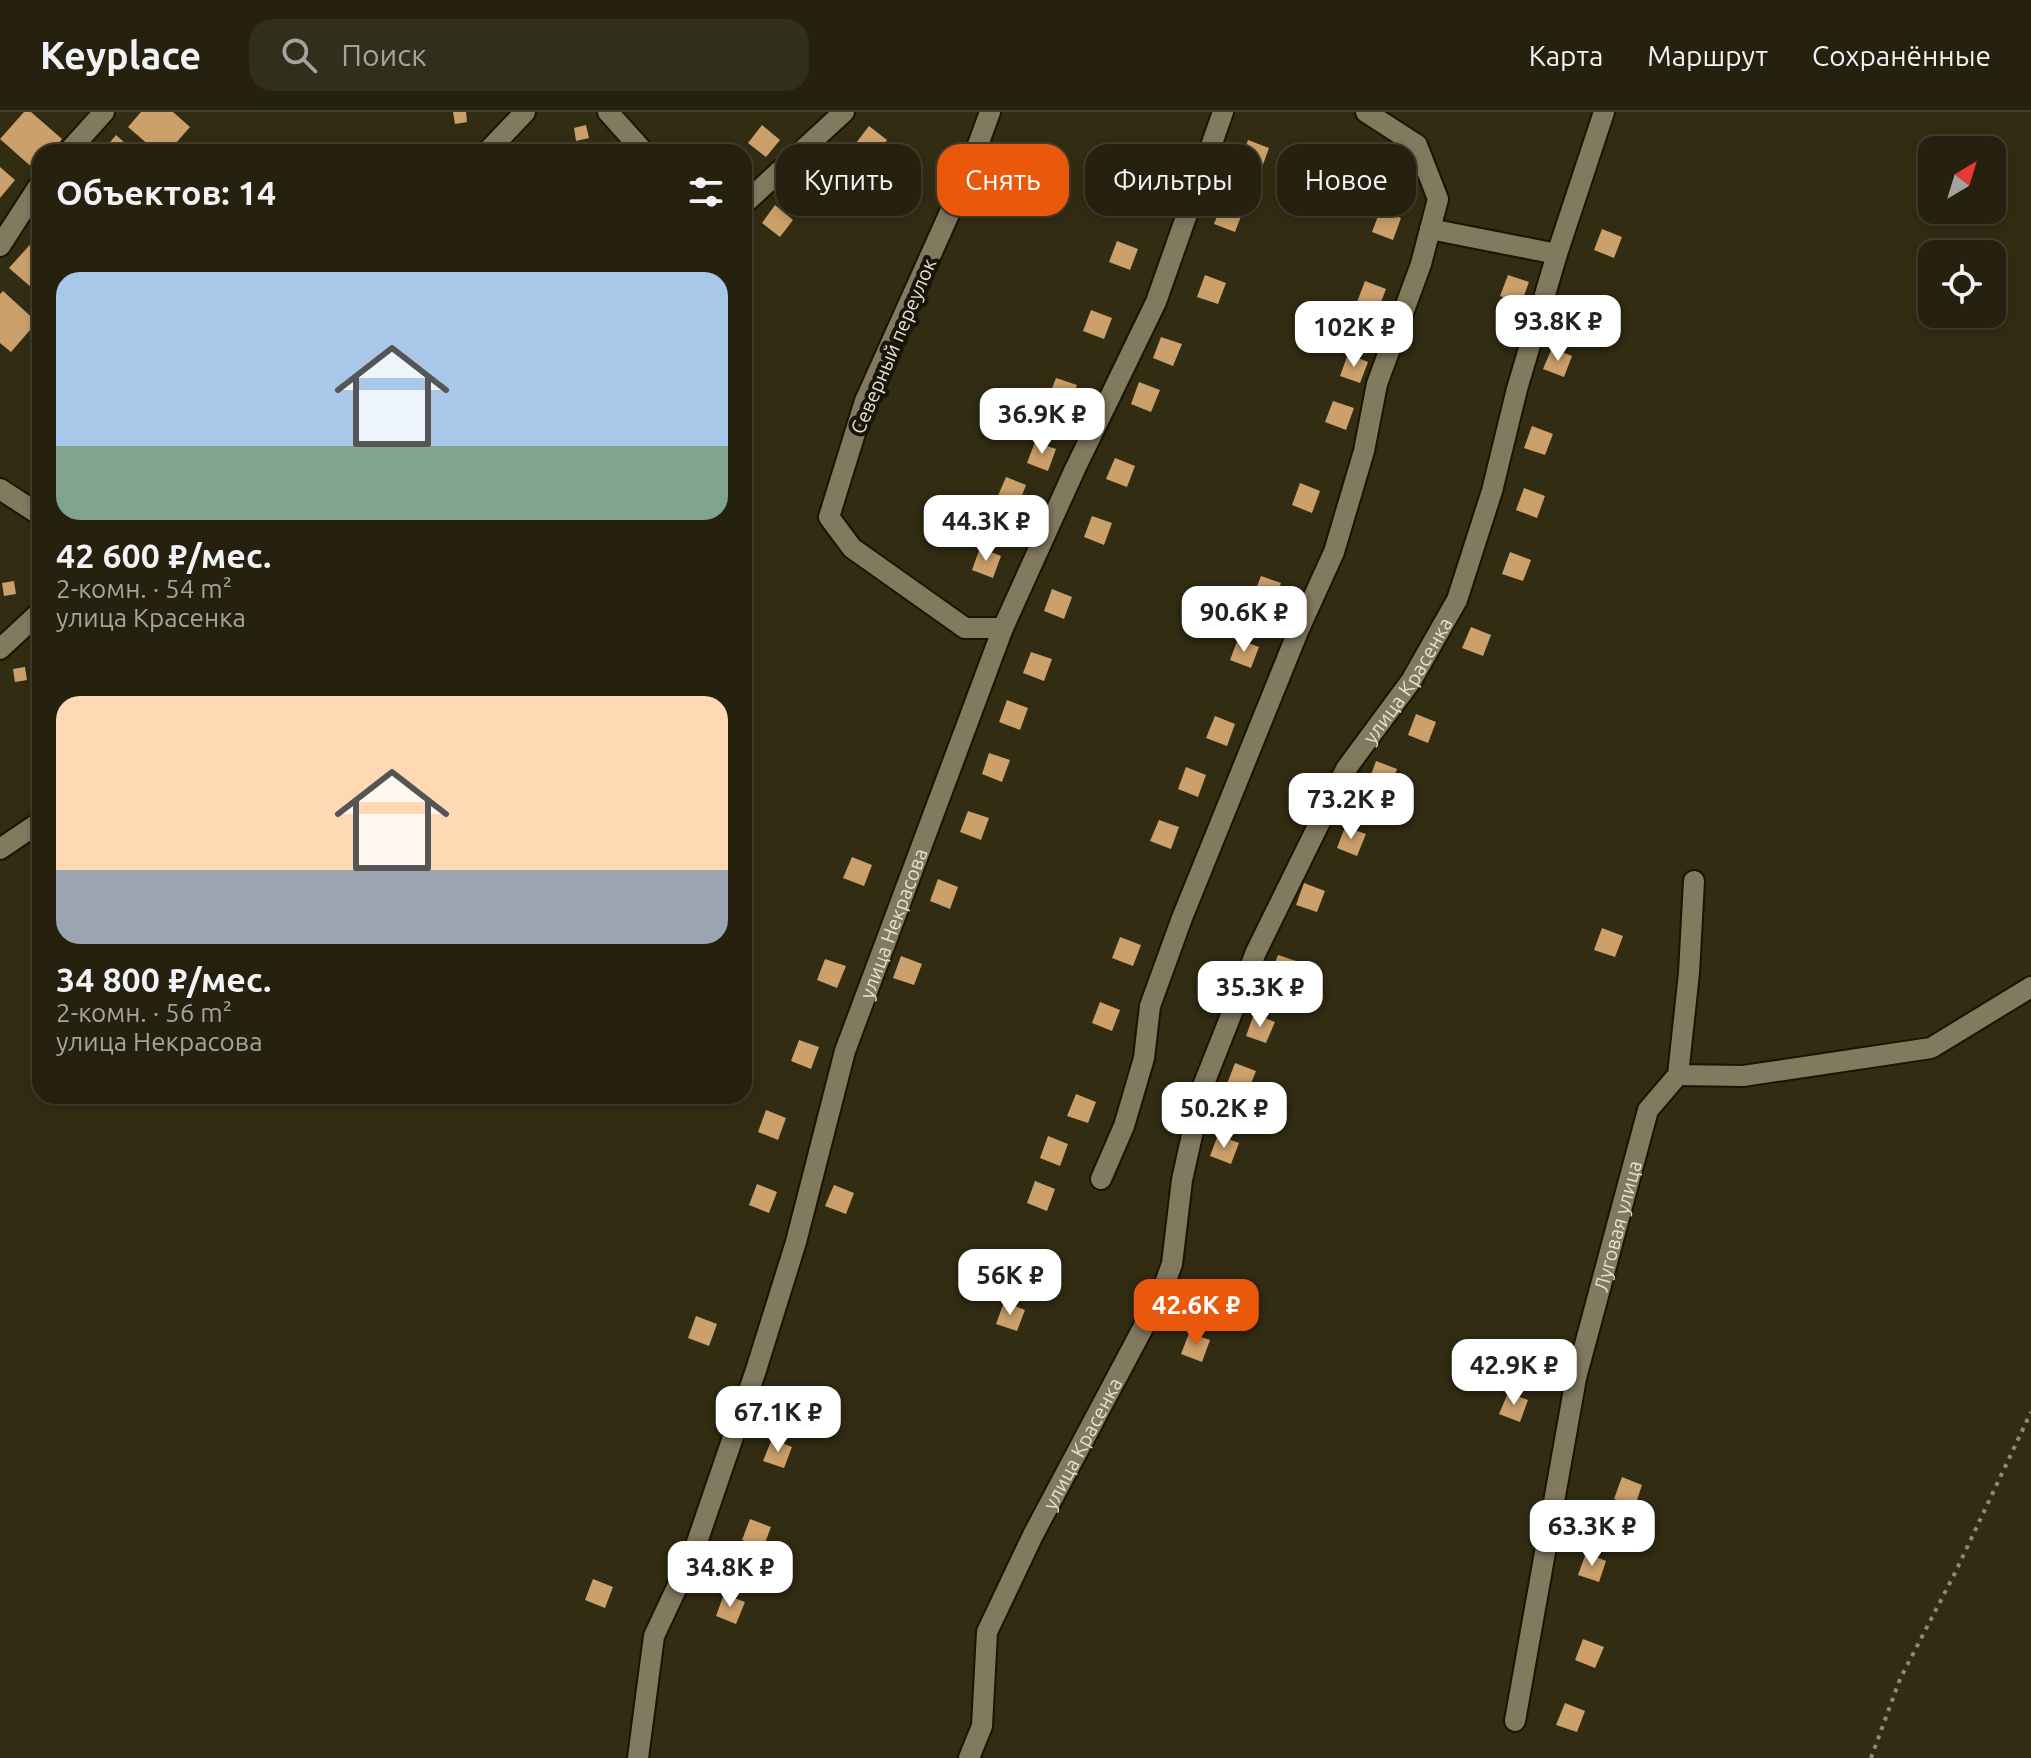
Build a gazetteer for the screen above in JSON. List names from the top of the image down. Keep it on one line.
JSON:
{"streets":{"street":["Северный переулок","улица Красенка","улица Некрасова","Луговая улица"]},"crossings":[["Северный переулок","улица Некрасова"]],"north":"top right","page":{"header":"Keyplace","search":"Поиск","nav":["Карта","Маршрут","Сохранённые"],"chip":["Купить","Снять","Фильтры","Новое"],"heading":"Объектов: 14","list":[{"name":"42 600 ₽/мес.","note":"2-комн. · 54 m² · улица Красенка"},{"name":"34 800 ₽/мес.","note":"2-комн. · 56 m² · улица Некрасова"}],"price":["93.8K ₽","102K ₽","36.9K ₽","44.3K ₽","90.6K ₽","73.2K ₽","35.3K ₽","50.2K ₽","56K ₽","42.6K ₽","42.9K ₽","67.1K ₽","63.3K ₽","34.8K ₽"]}}
